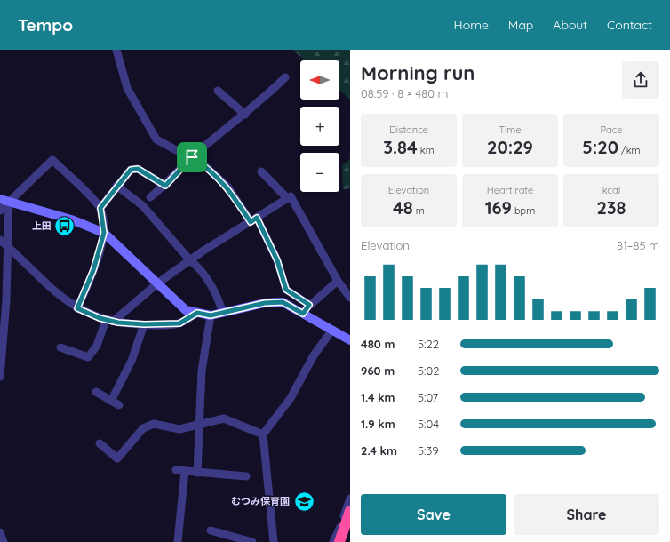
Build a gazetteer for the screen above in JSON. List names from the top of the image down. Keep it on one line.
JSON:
{"places":{"bus stop":["上田"],"school or university":["むつみ保育園"]},"north":"left","page":{"header":"Tempo","nav":["Home","Map","About","Contact"],"heading":["Morning run","08:59 · 8 × 480 m"],"map_buttons":["+","−"],"stats":[["Distance","3.84 km"],["Time","20:29"],["Pace","5:20 /km"],["Elevation","48 m"],["Heart rate","169 bpm"],["kcal","238"]],"chart":["Elevation","81–85 m"],"list":[{"name":"480 m","note":"5:22"},{"name":"960 m","note":"5:02"},{"name":"1.4 km","note":"5:07"},{"name":"1.9 km","note":"5:04"},{"name":"2.4 km","note":"5:39"}],"buttons":["Save","Share"]}}
